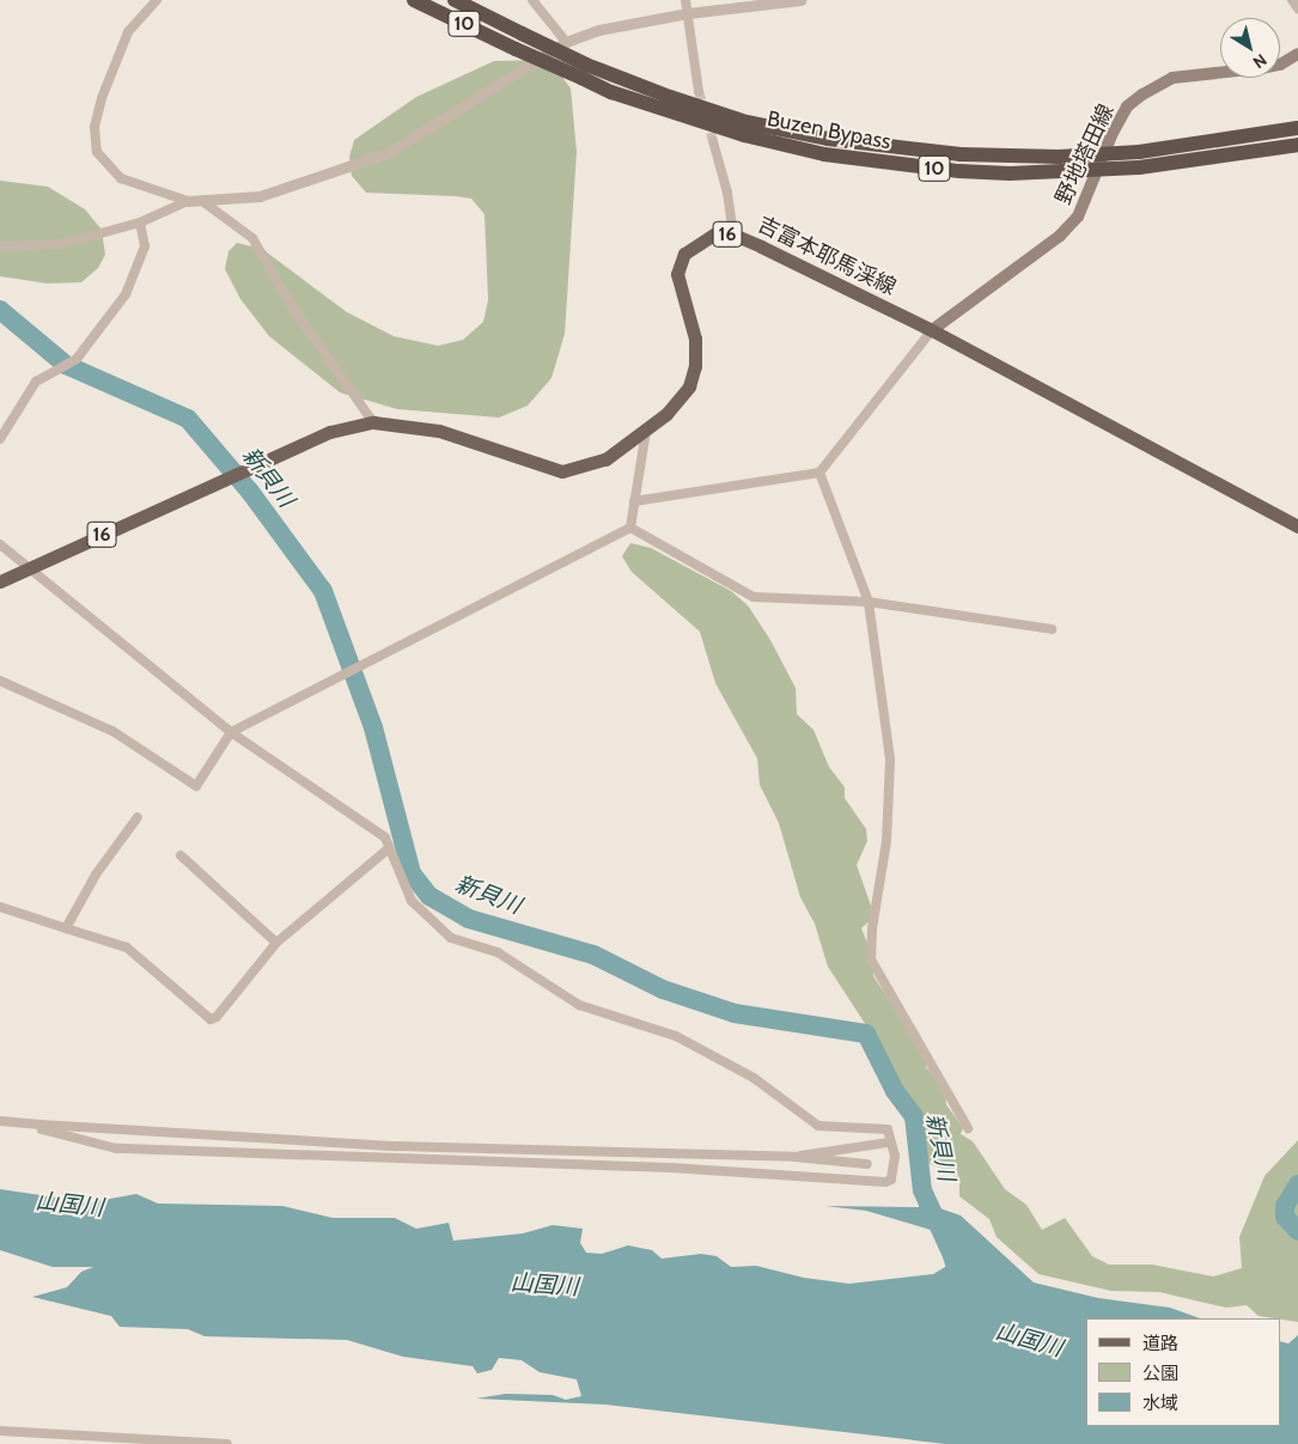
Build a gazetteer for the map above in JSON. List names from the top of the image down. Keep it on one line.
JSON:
{"streets":{"highway":["10","Buzen Bypass"],"main road":["野地塔田線","16","吉富本耶馬渓線"]},"crossings":[["Buzen Bypass","野地塔田線"],["野地塔田線","吉富本耶馬渓線"]],"water":["新貝川","山国川"],"legend":["道路","公園","水域"],"north":"bottom right"}
